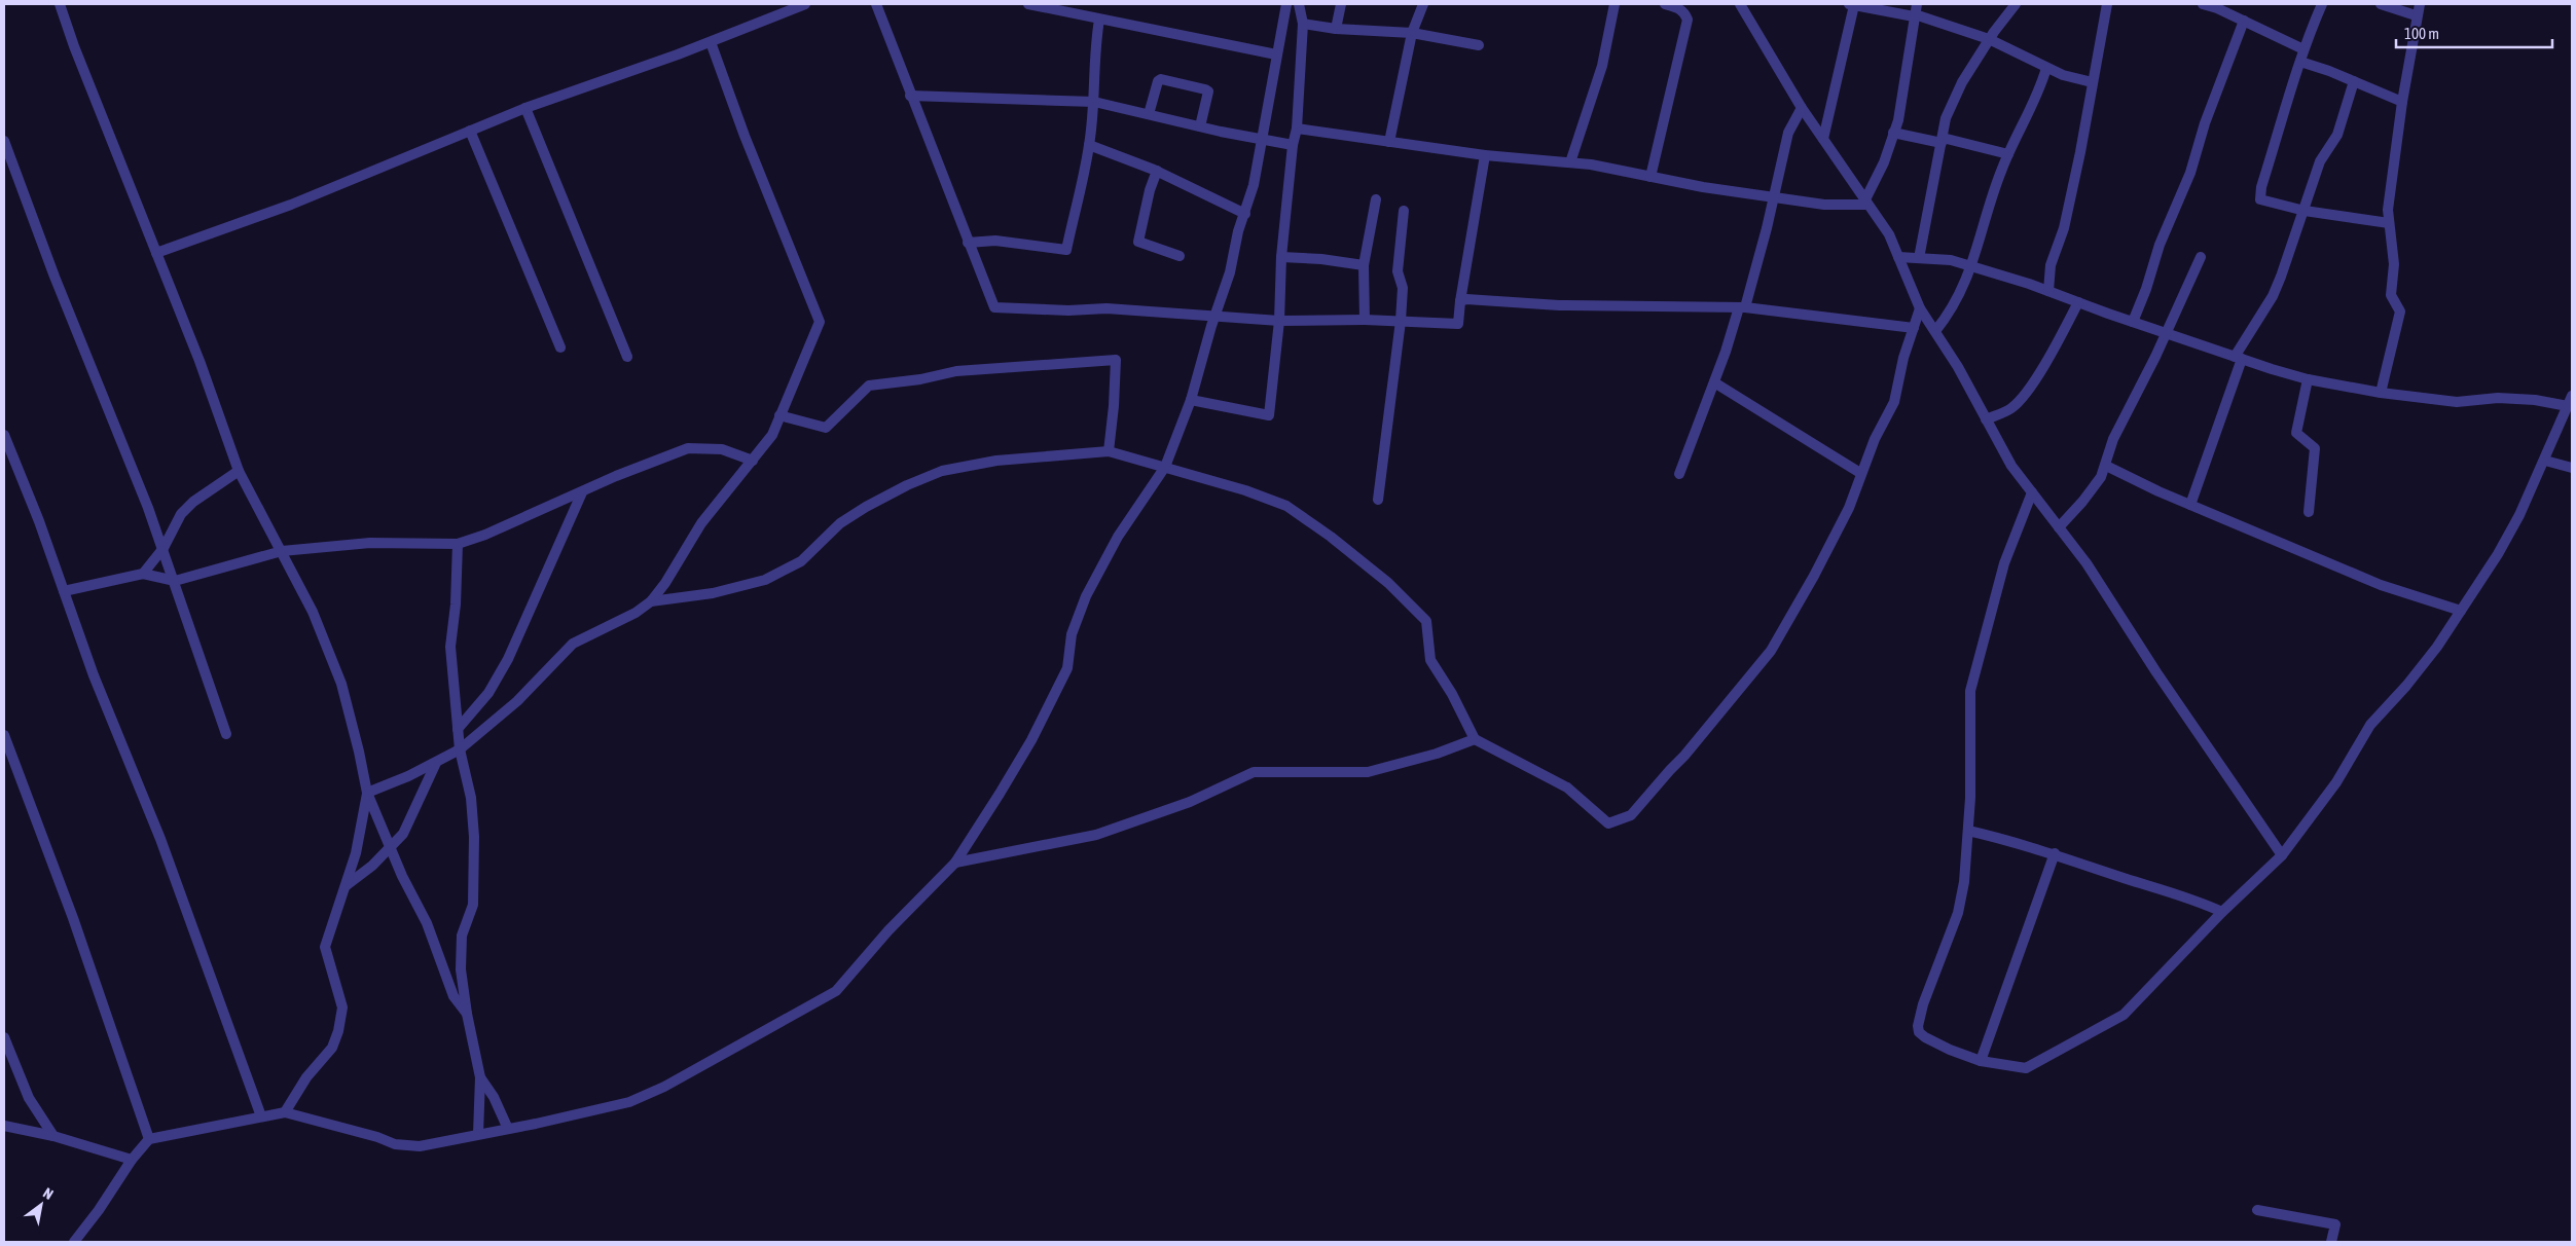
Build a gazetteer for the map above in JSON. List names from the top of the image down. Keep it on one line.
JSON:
{"scale_bar":"100 m","north":"top right"}
